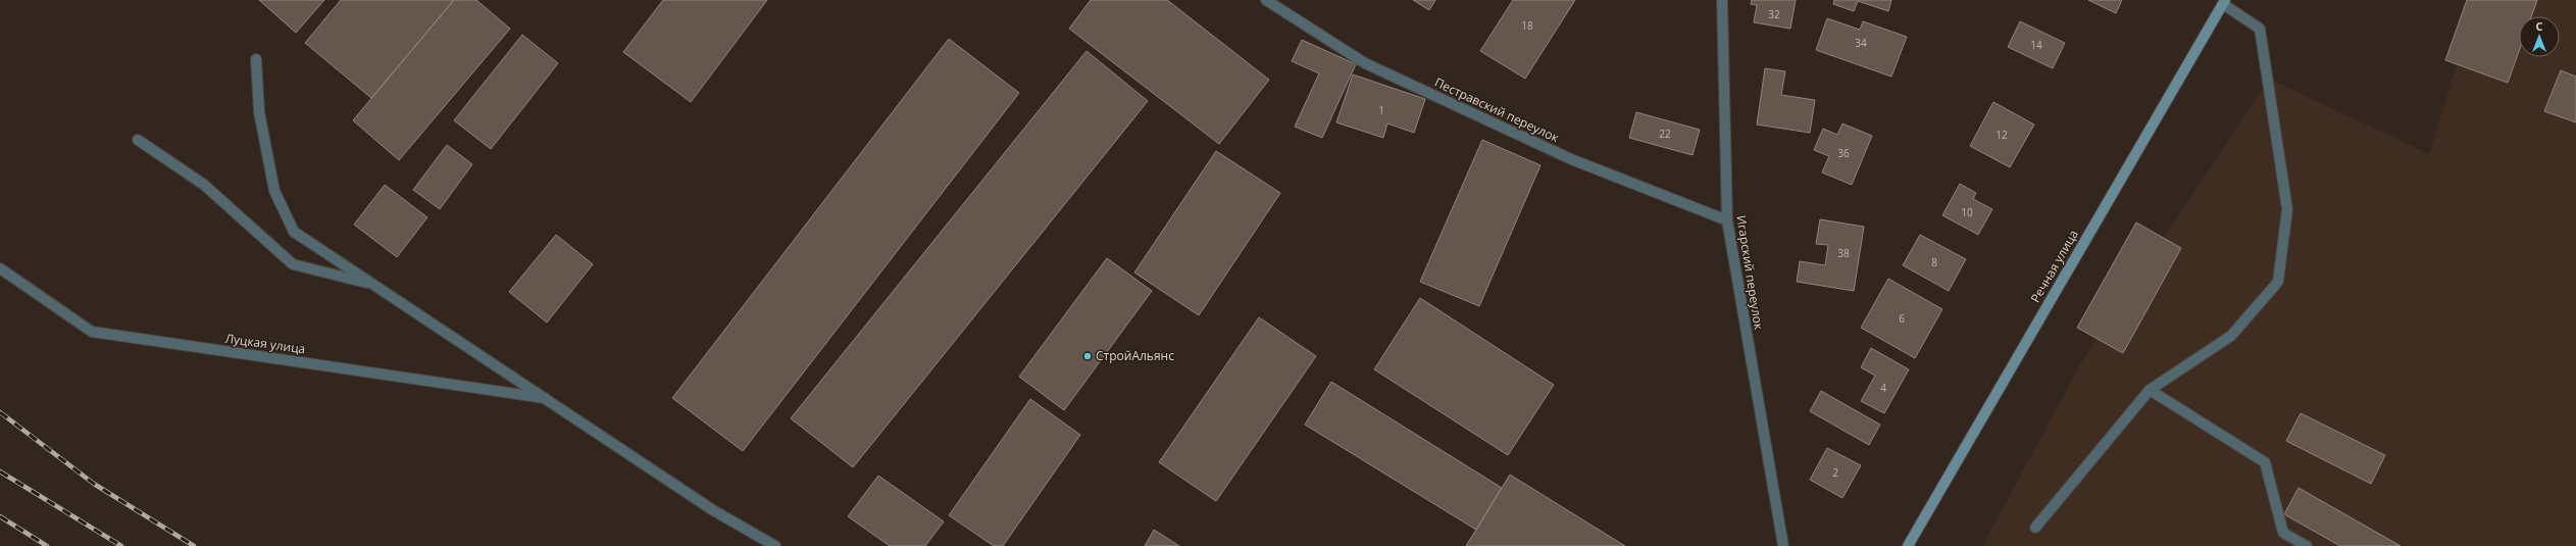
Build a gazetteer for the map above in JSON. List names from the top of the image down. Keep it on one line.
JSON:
{"streets":{"street":["Пестравский переулок","Речная улица","Игарский переулок","Луцкая улица"]},"crossings":[["Пестравский переулок","Игарский переулок"]],"places":["СтройАльянс"],"house_numbers":["32","18","34","14","1","22","12","36","10","38","8","6","4","2"],"north":"top"}
